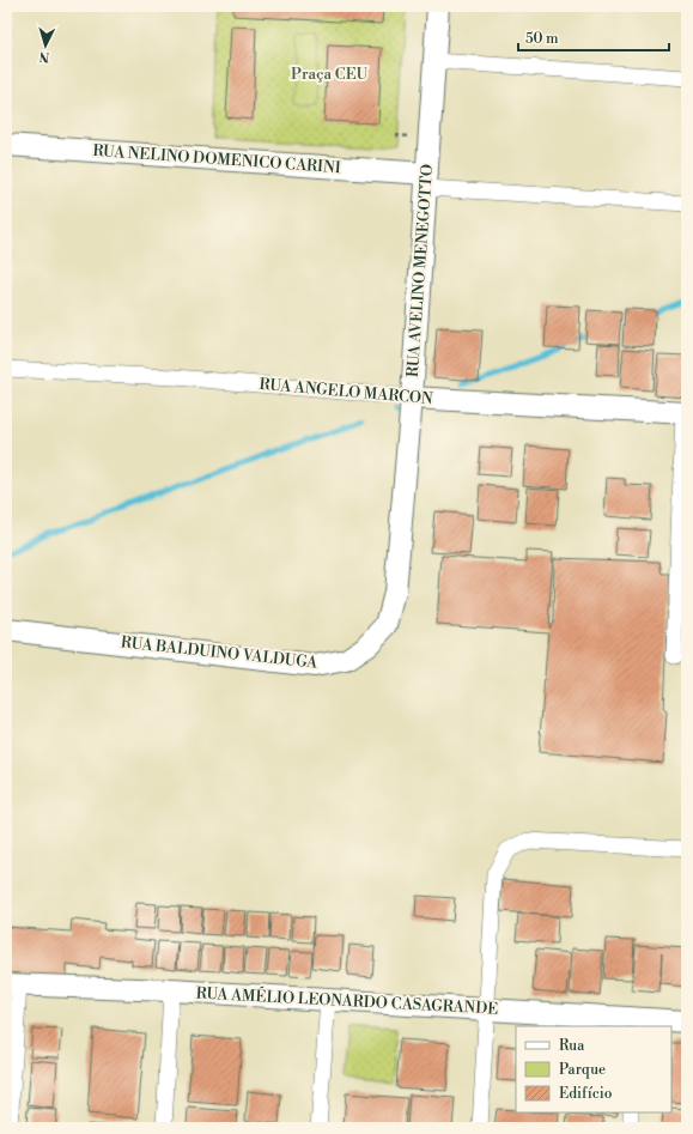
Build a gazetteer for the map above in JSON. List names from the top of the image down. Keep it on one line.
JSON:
{"streets":{"street":["RUA NELINO DOMENICO CARINI","RUA AVELINO MENEGOTTO","RUA ANGELO MARCON","RUA BALDUINO VALDUGA","RUA AMÉLIO LEONARDO CASAGRANDE"]},"crossings":[["RUA NELINO DOMENICO CARINI","RUA AVELINO MENEGOTTO"],["RUA AVELINO MENEGOTTO","RUA ANGELO MARCON"],["RUA AVELINO MENEGOTTO","RUA BALDUINO VALDUGA"]],"parks":["Praça CEU"],"legend":["Rua","Parque","Edifício"],"scale_bar":"50 m","north":"bottom"}
